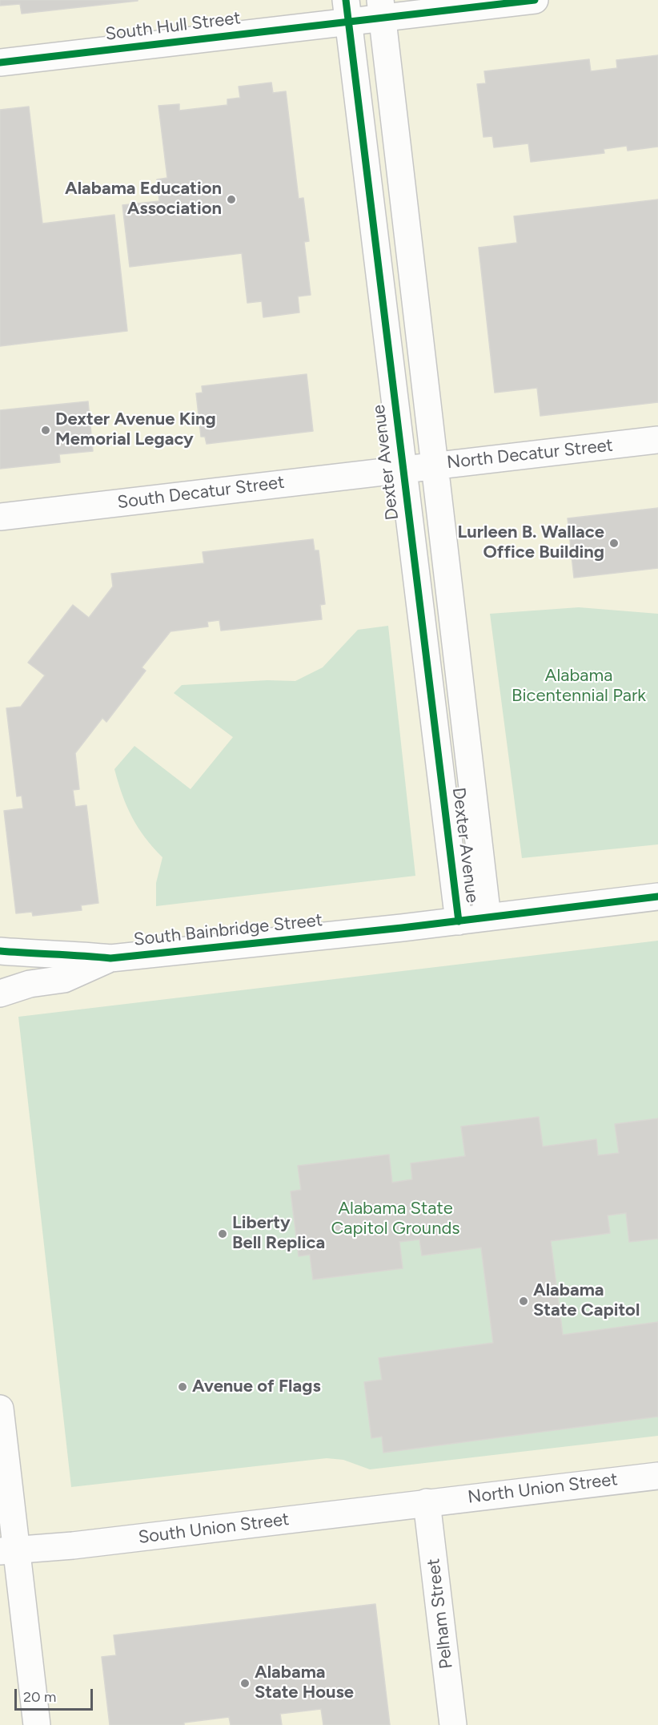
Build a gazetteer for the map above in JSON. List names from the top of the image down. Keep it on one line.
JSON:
{"streets":{"street":["South Hull Street","North Decatur Street","Dexter Avenue","South Decatur Street","South Bainbridge Street","North Union Street","South Union Street","Pelham Street"]},"crossings":[["South Hull Street","Dexter Avenue"],["North Decatur Street","Dexter Avenue"],["North Decatur Street","South Decatur Street"],["Dexter Avenue","South Decatur Street"],["Dexter Avenue","South Bainbridge Street"],["North Union Street","South Union Street"],["North Union Street","Pelham Street"],["South Union Street","Pelham Street"]],"parks":["Alabama Bicentennial Park","Alabama State Capitol Grounds"],"places":["Alabama Education Association","Dexter Avenue King Memorial Legacy","Lurleen B. Wallace Office Building","Liberty Bell Replica","Alabama State Capitol","Avenue of Flags","Alabama State House"],"scale_bar":"20 m"}
